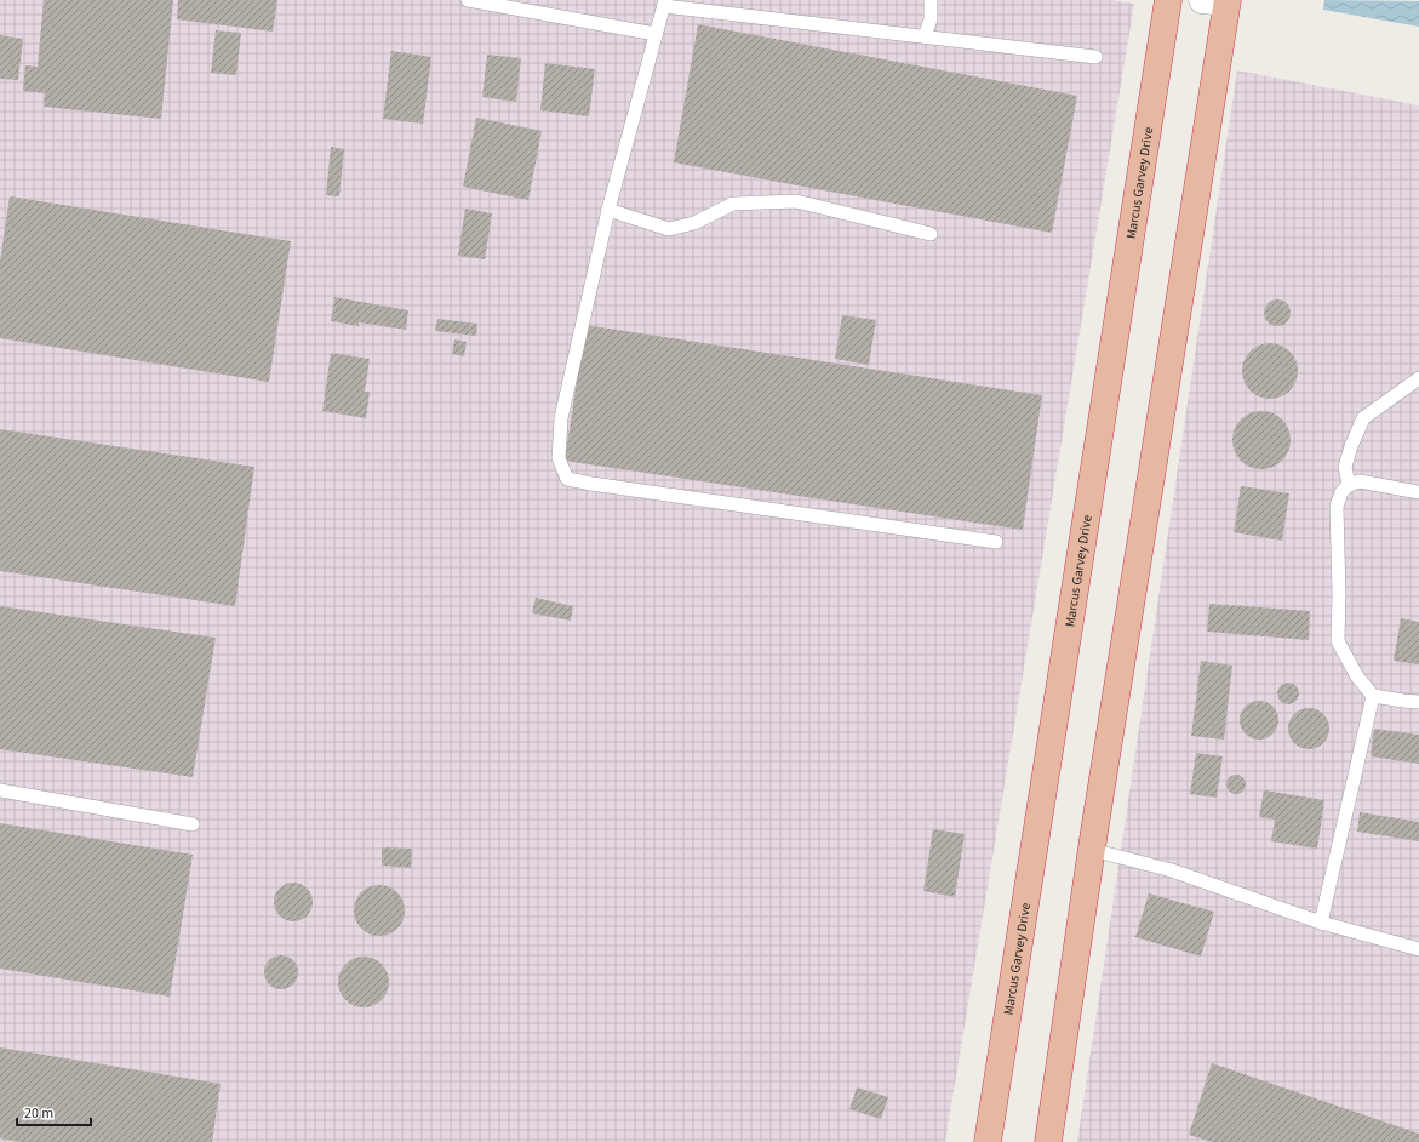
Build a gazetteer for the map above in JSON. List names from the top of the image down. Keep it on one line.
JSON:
{"streets":{"highway":["Marcus Garvey Drive"]},"scale_bar":"20 m"}
